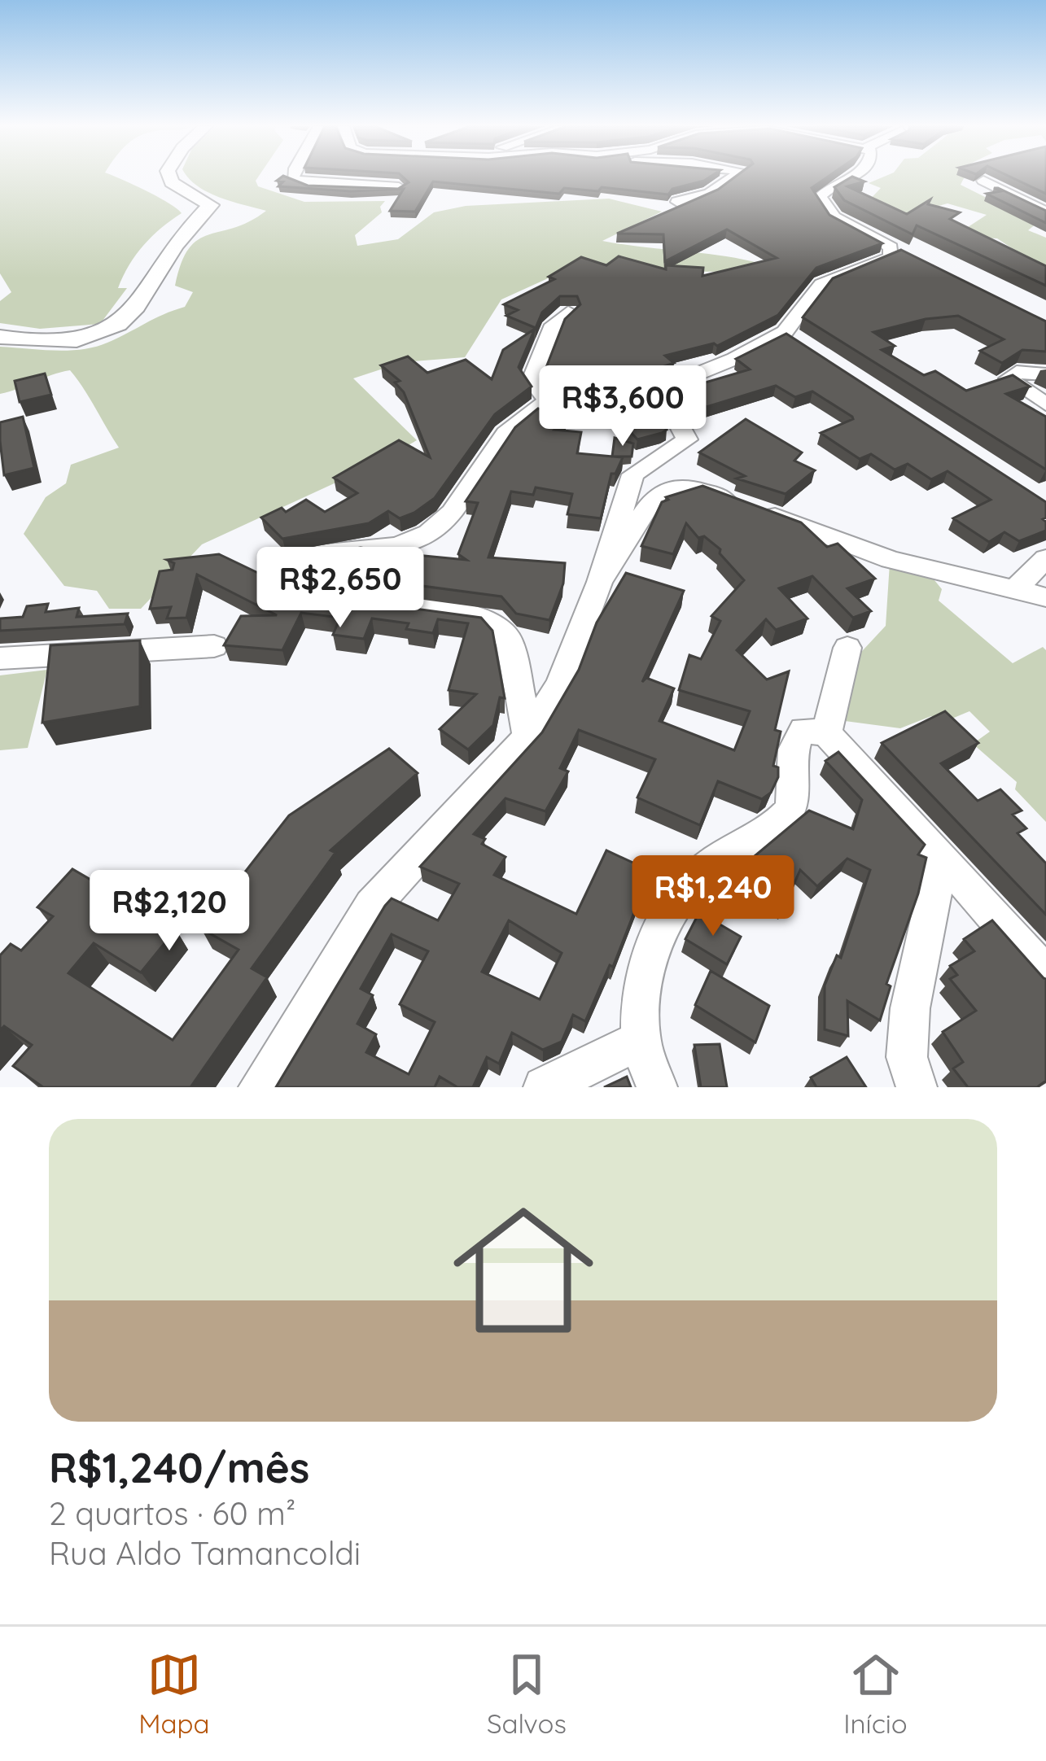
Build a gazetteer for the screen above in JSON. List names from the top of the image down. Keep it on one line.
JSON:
{"page":{"price":["R$3,600","R$2,650","R$1,240","R$2,120"],"list":[{"name":"R$1,240/mês","note":"2 quartos · 60 m² · Rua Aldo Tamancoldi"}],"tabs":["Mapa","Salvos","Início"]}}
